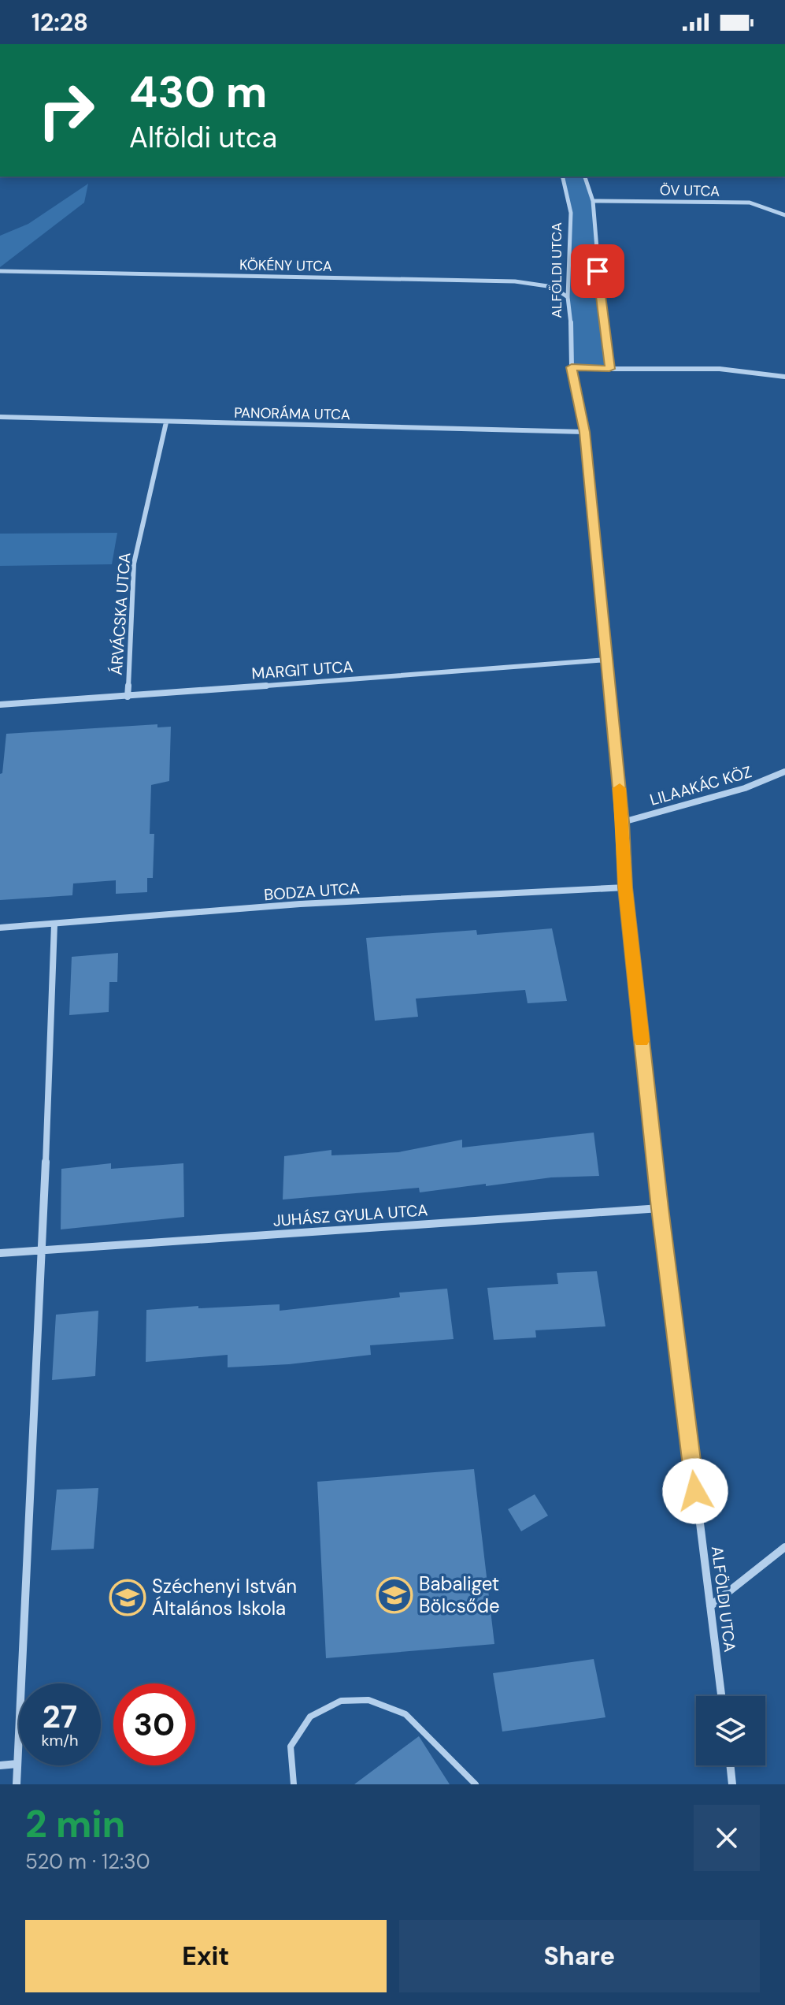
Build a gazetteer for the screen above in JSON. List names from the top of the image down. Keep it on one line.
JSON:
{"streets":{"street":["ÖV UTCA","KÖKÉNY UTCA","ALFÖLDI UTCA","PANORÁMA UTCA","ÁRVÁCSKA UTCA","MARGIT UTCA","LILAAKÁC KÖZ","BODZA UTCA","JUHÁSZ GYULA UTCA"]},"crossings":[["KÖKÉNY UTCA","ALFÖLDI UTCA"],["ALFÖLDI UTCA","PANORÁMA UTCA"],["ALFÖLDI UTCA","MARGIT UTCA"],["ALFÖLDI UTCA","LILAAKÁC KÖZ"],["ALFÖLDI UTCA","BODZA UTCA"],["ALFÖLDI UTCA","JUHÁSZ GYULA UTCA"],["PANORÁMA UTCA","ÁRVÁCSKA UTCA"],["ÁRVÁCSKA UTCA","MARGIT UTCA"]],"places":{"school or university":["Babaliget Bölcsőde","Széchenyi István Általános Iskola"]},"page":{"status":"12:28","turn":["430 m","Alföldi utca"],"speed":"27 km/h","limit":"30","heading":["2 min","520 m · 12:30"],"buttons":["Exit","Share"]}}
